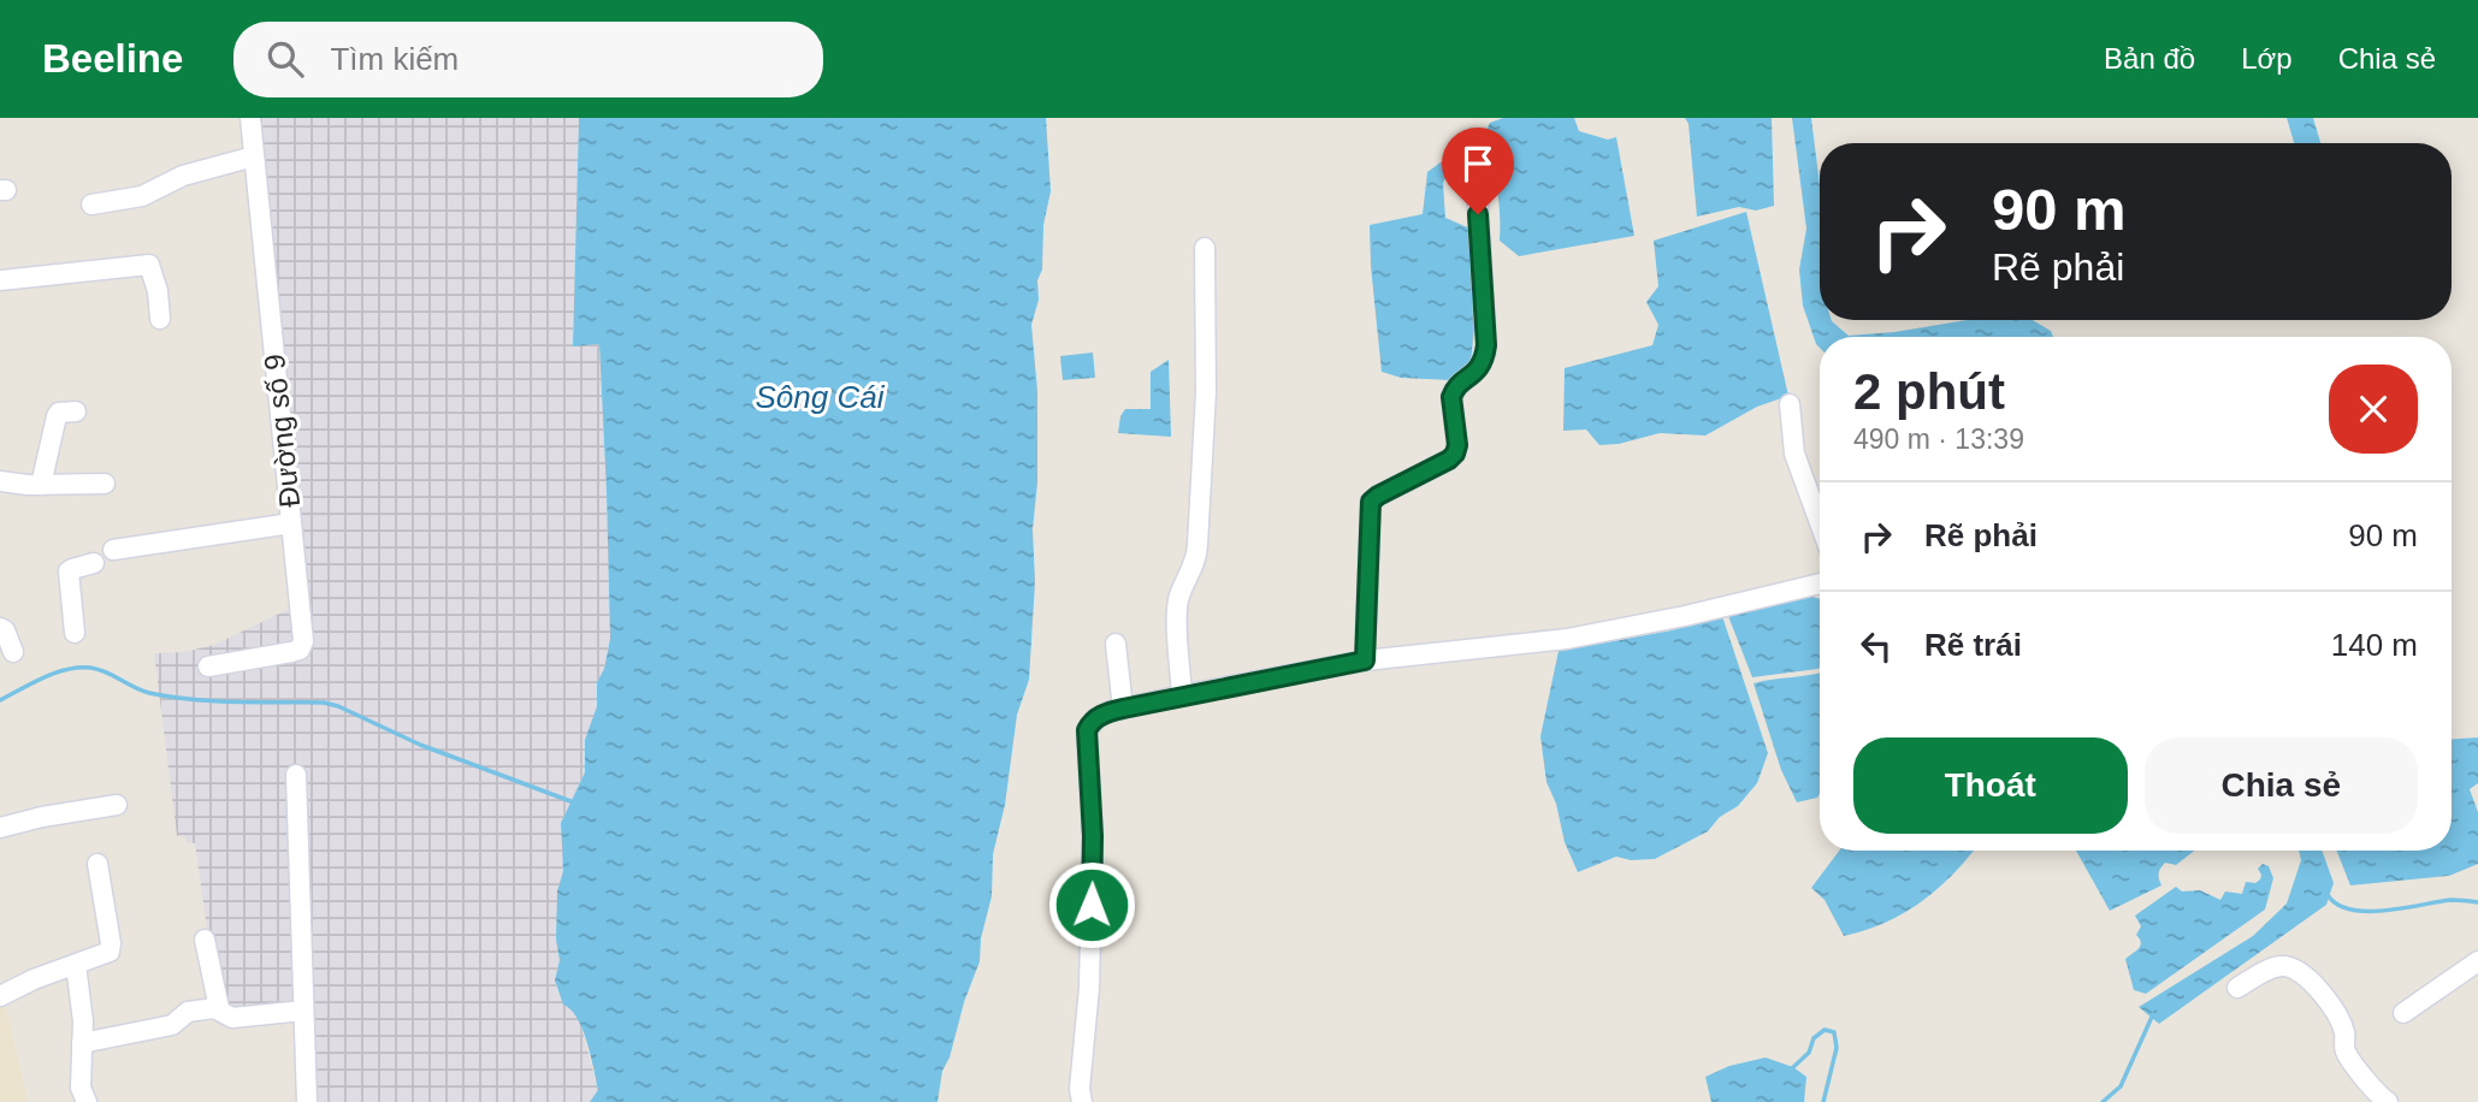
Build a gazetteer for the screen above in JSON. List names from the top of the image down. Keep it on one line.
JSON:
{"streets":{"street":["Đường số 9"]},"water":["Sông Cái"],"page":{"header":"Beeline","search":"Tìm kiếm","nav":["Bản đồ","Lớp","Chia sẻ"],"turn":["90 m","Rẽ phải"],"heading":["2 phút","490 m · 13:39"],"list":[{"name":"Rẽ phải","value":"90 m"},{"name":"Rẽ trái","value":"140 m"}],"buttons":["Thoát","Chia sẻ"]}}
